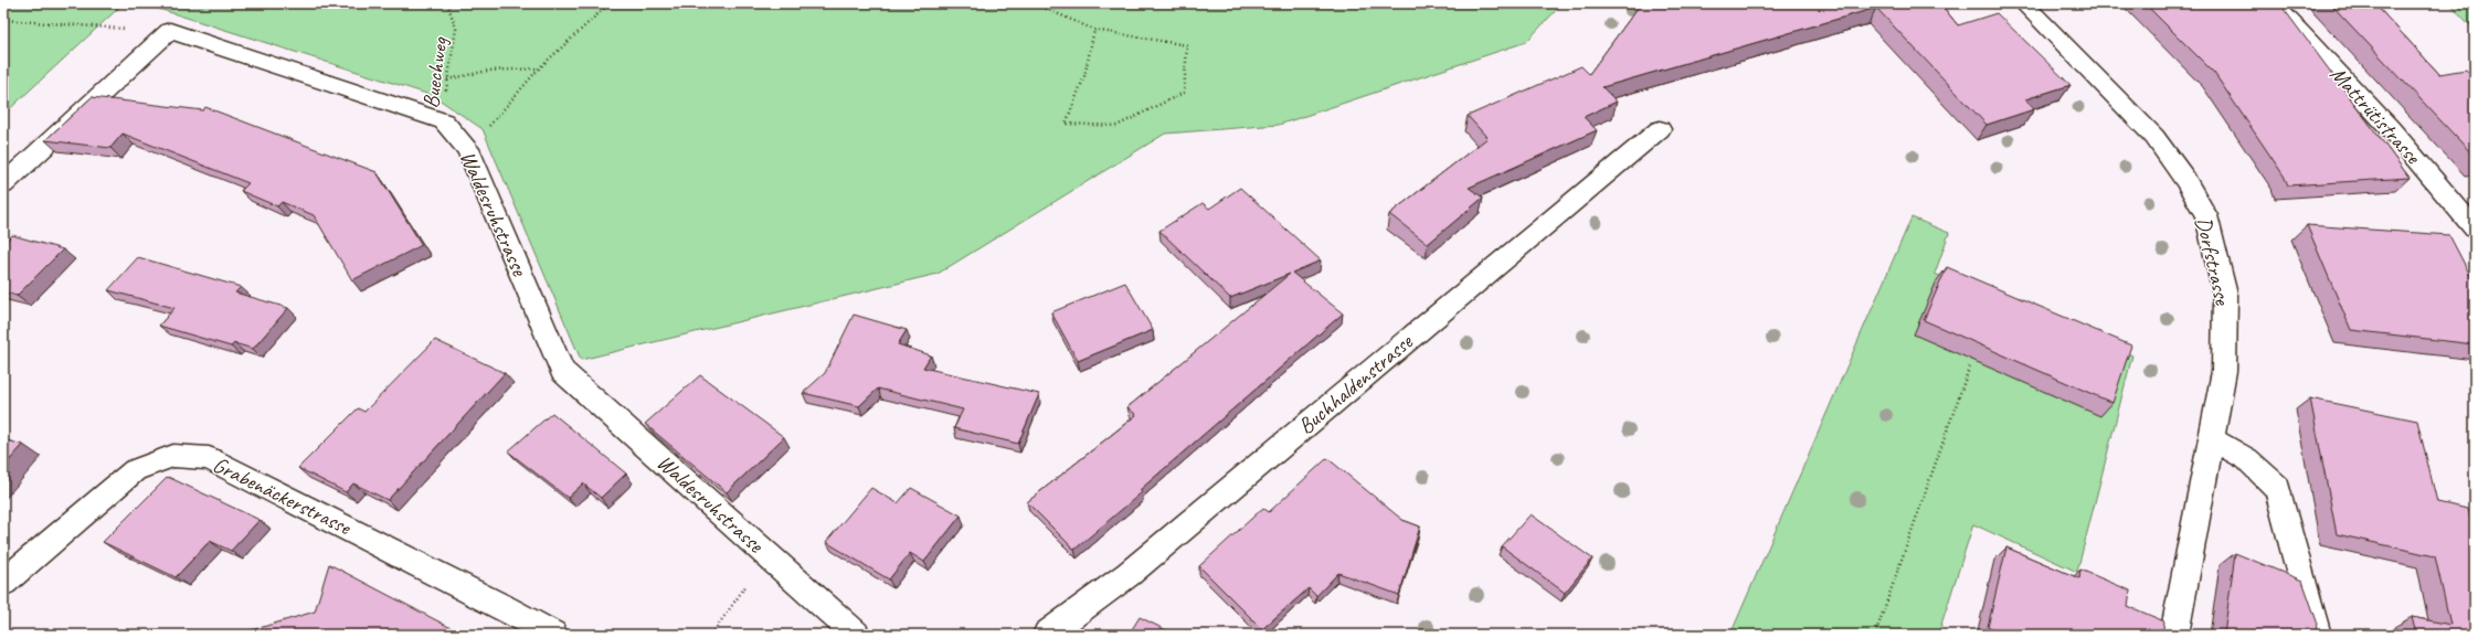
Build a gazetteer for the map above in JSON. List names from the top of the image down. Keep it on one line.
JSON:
{"streets":{"street":["Mattrütistrasse","Waldesruhstrasse","Dorfstrasse","Buchhaldenstrasse","Grabenäckerstrasse"],"path":["Buechweg"]},"crossings":[["Buechweg","Waldesruhstrasse"]]}
